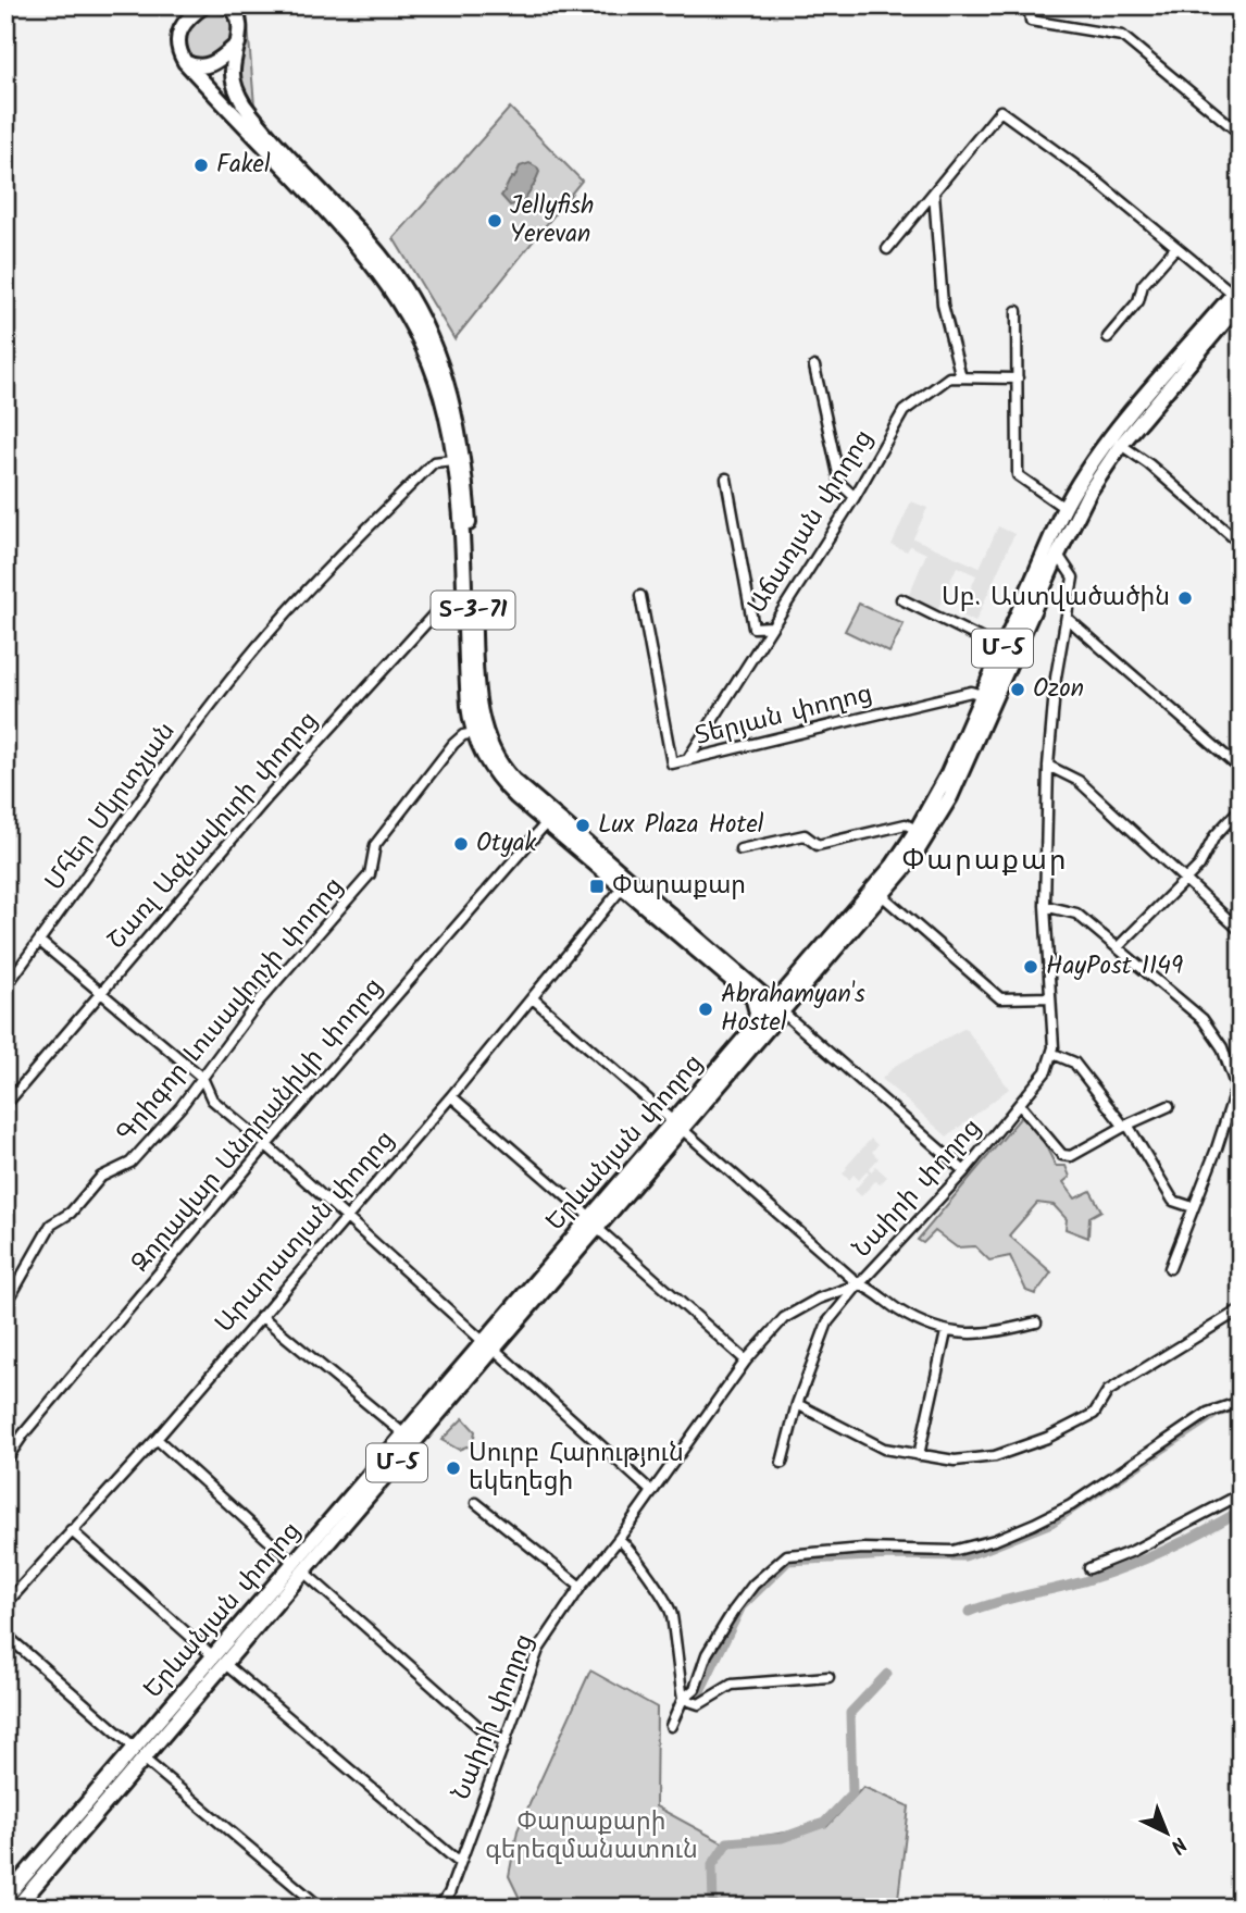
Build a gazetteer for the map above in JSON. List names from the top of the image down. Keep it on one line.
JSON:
{"streets":{"main road":["Տ-3-71","Մ-5","Երևանյան փողոց"],"street":["Աճառյան փողոց","Տերյան փողոց","Մհեր Մկրտչյան","Շառլ Ազնավուրի փողոց","Գրիգոր Լուսավորչի փողոց","Զորավար Անդրանիկի փողոց","Նաիրի փողոց","Արարատյան փողոց"]},"crossings":[["Աճառյան փողոց","Տերյան փողոց"],["Տ-3-71","Մհեր Մկրտչյան"],["Տ-3-71","Շառլ Ազնավուրի փողոց"],["Տ-3-71","Գրիգոր Լուսավորչի փողոց"],["Տ-3-71","Զորավար Անդրանիկի փողոց"],["Տ-3-71","Երևանյան փողոց"],["Տ-3-71","Արարատյան փողոց"],["Տերյան փողոց","Երևանյան փողոց"]],"districts":["Փարաքար"],"parks":["Փարաքարի գերեզմանատուն"],"places":{"other":["Fakel","Jellyfish Yerevan","Սբ. Աստվածածին","Ozon","Lux Plaza Hotel","Otyak","HayPost 1149","Abrahamyan's Hostel","Սուրբ Հարություն եկեղեցի"],"transit":["Փարաքար"]},"north":"bottom right"}
